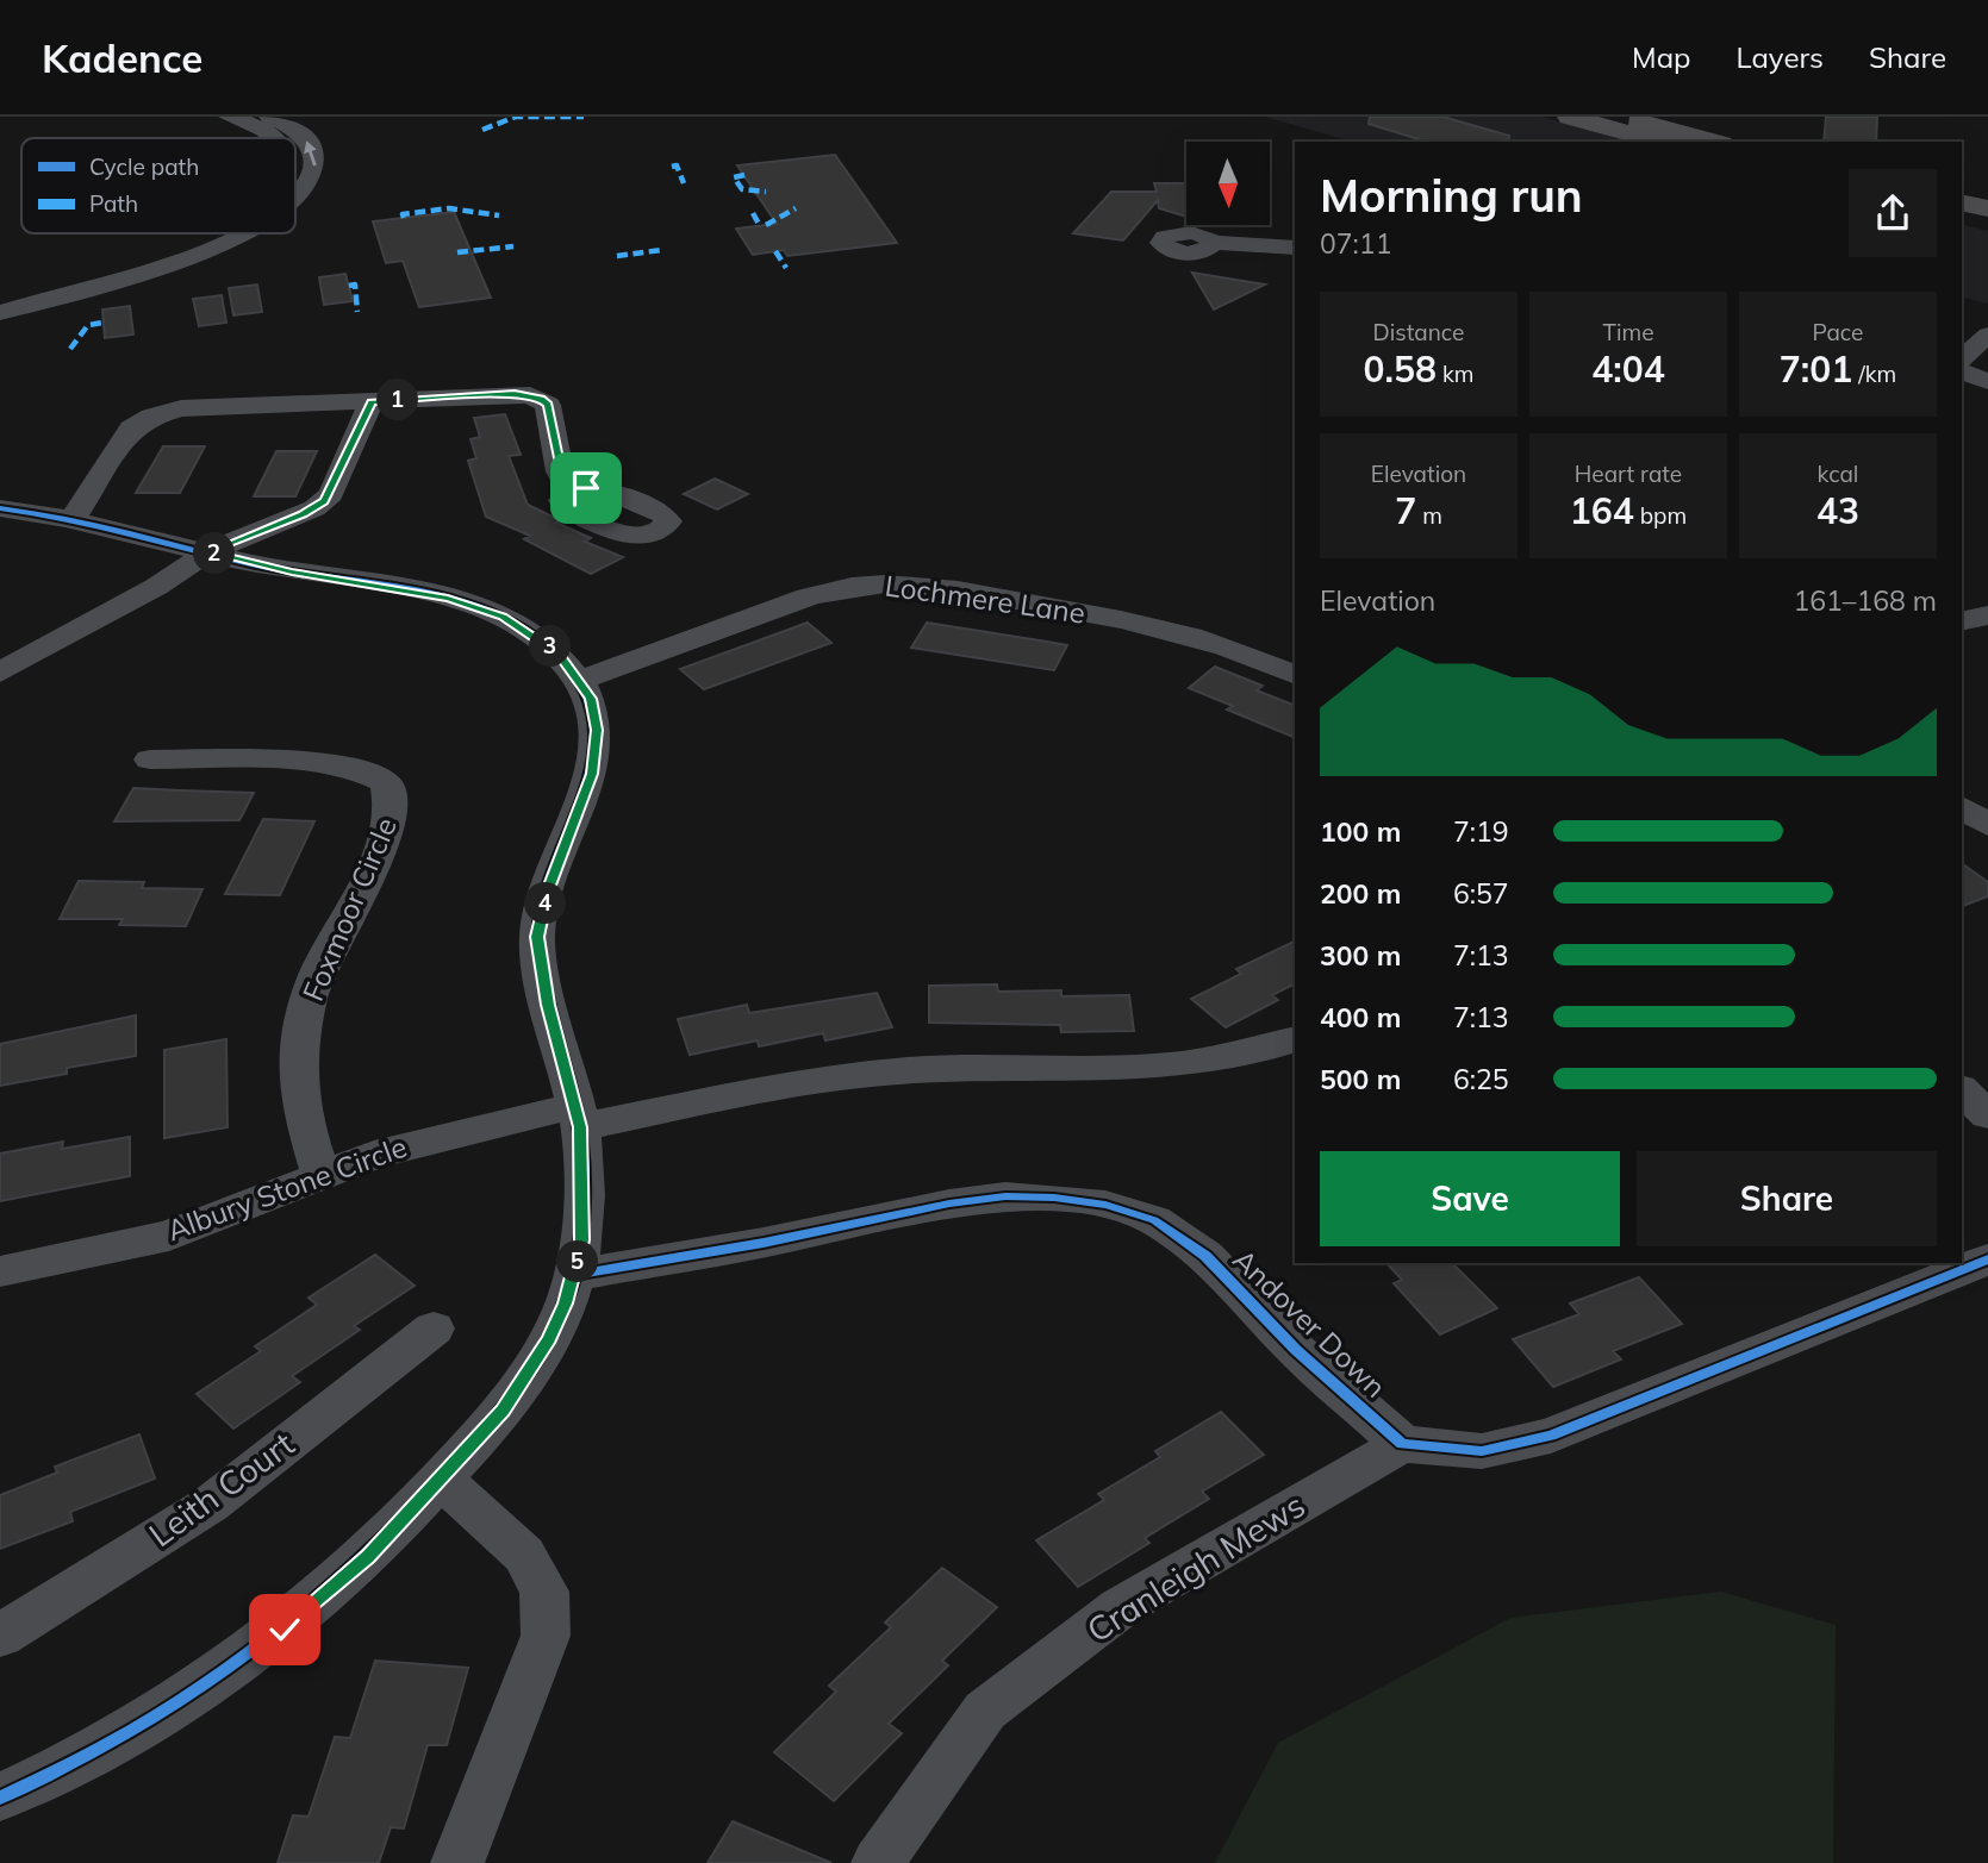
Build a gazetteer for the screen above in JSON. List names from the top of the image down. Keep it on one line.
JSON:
{"streets":{"street":["Lochmere Lane","Foxmoor Circle","Albury Stone Circle","Andover Down","Leith Court","Cranleigh Mews"]},"crossings":[["Foxmoor Circle","Albury Stone Circle"],["Andover Down","Cranleigh Mews"]],"legend":["Cycle path","Path"],"north":"bottom","page":{"header":"Kadence","nav":["Map","Layers","Share"],"heading":["Morning run","07:11"],"stats":[["Distance","0.58 km"],["Time","4:04"],["Pace","7:01 /km"],["Elevation","7 m"],["Heart rate","164 bpm"],["kcal","43"]],"pins":["1","2","3","4","5"],"chart":["Elevation","161–168 m"],"list":[{"name":"100 m","note":"7:19"},{"name":"200 m","note":"6:57"},{"name":"300 m","note":"7:13"},{"name":"400 m","note":"7:13"},{"name":"500 m","note":"6:25"}],"buttons":["Save","Share"]}}
